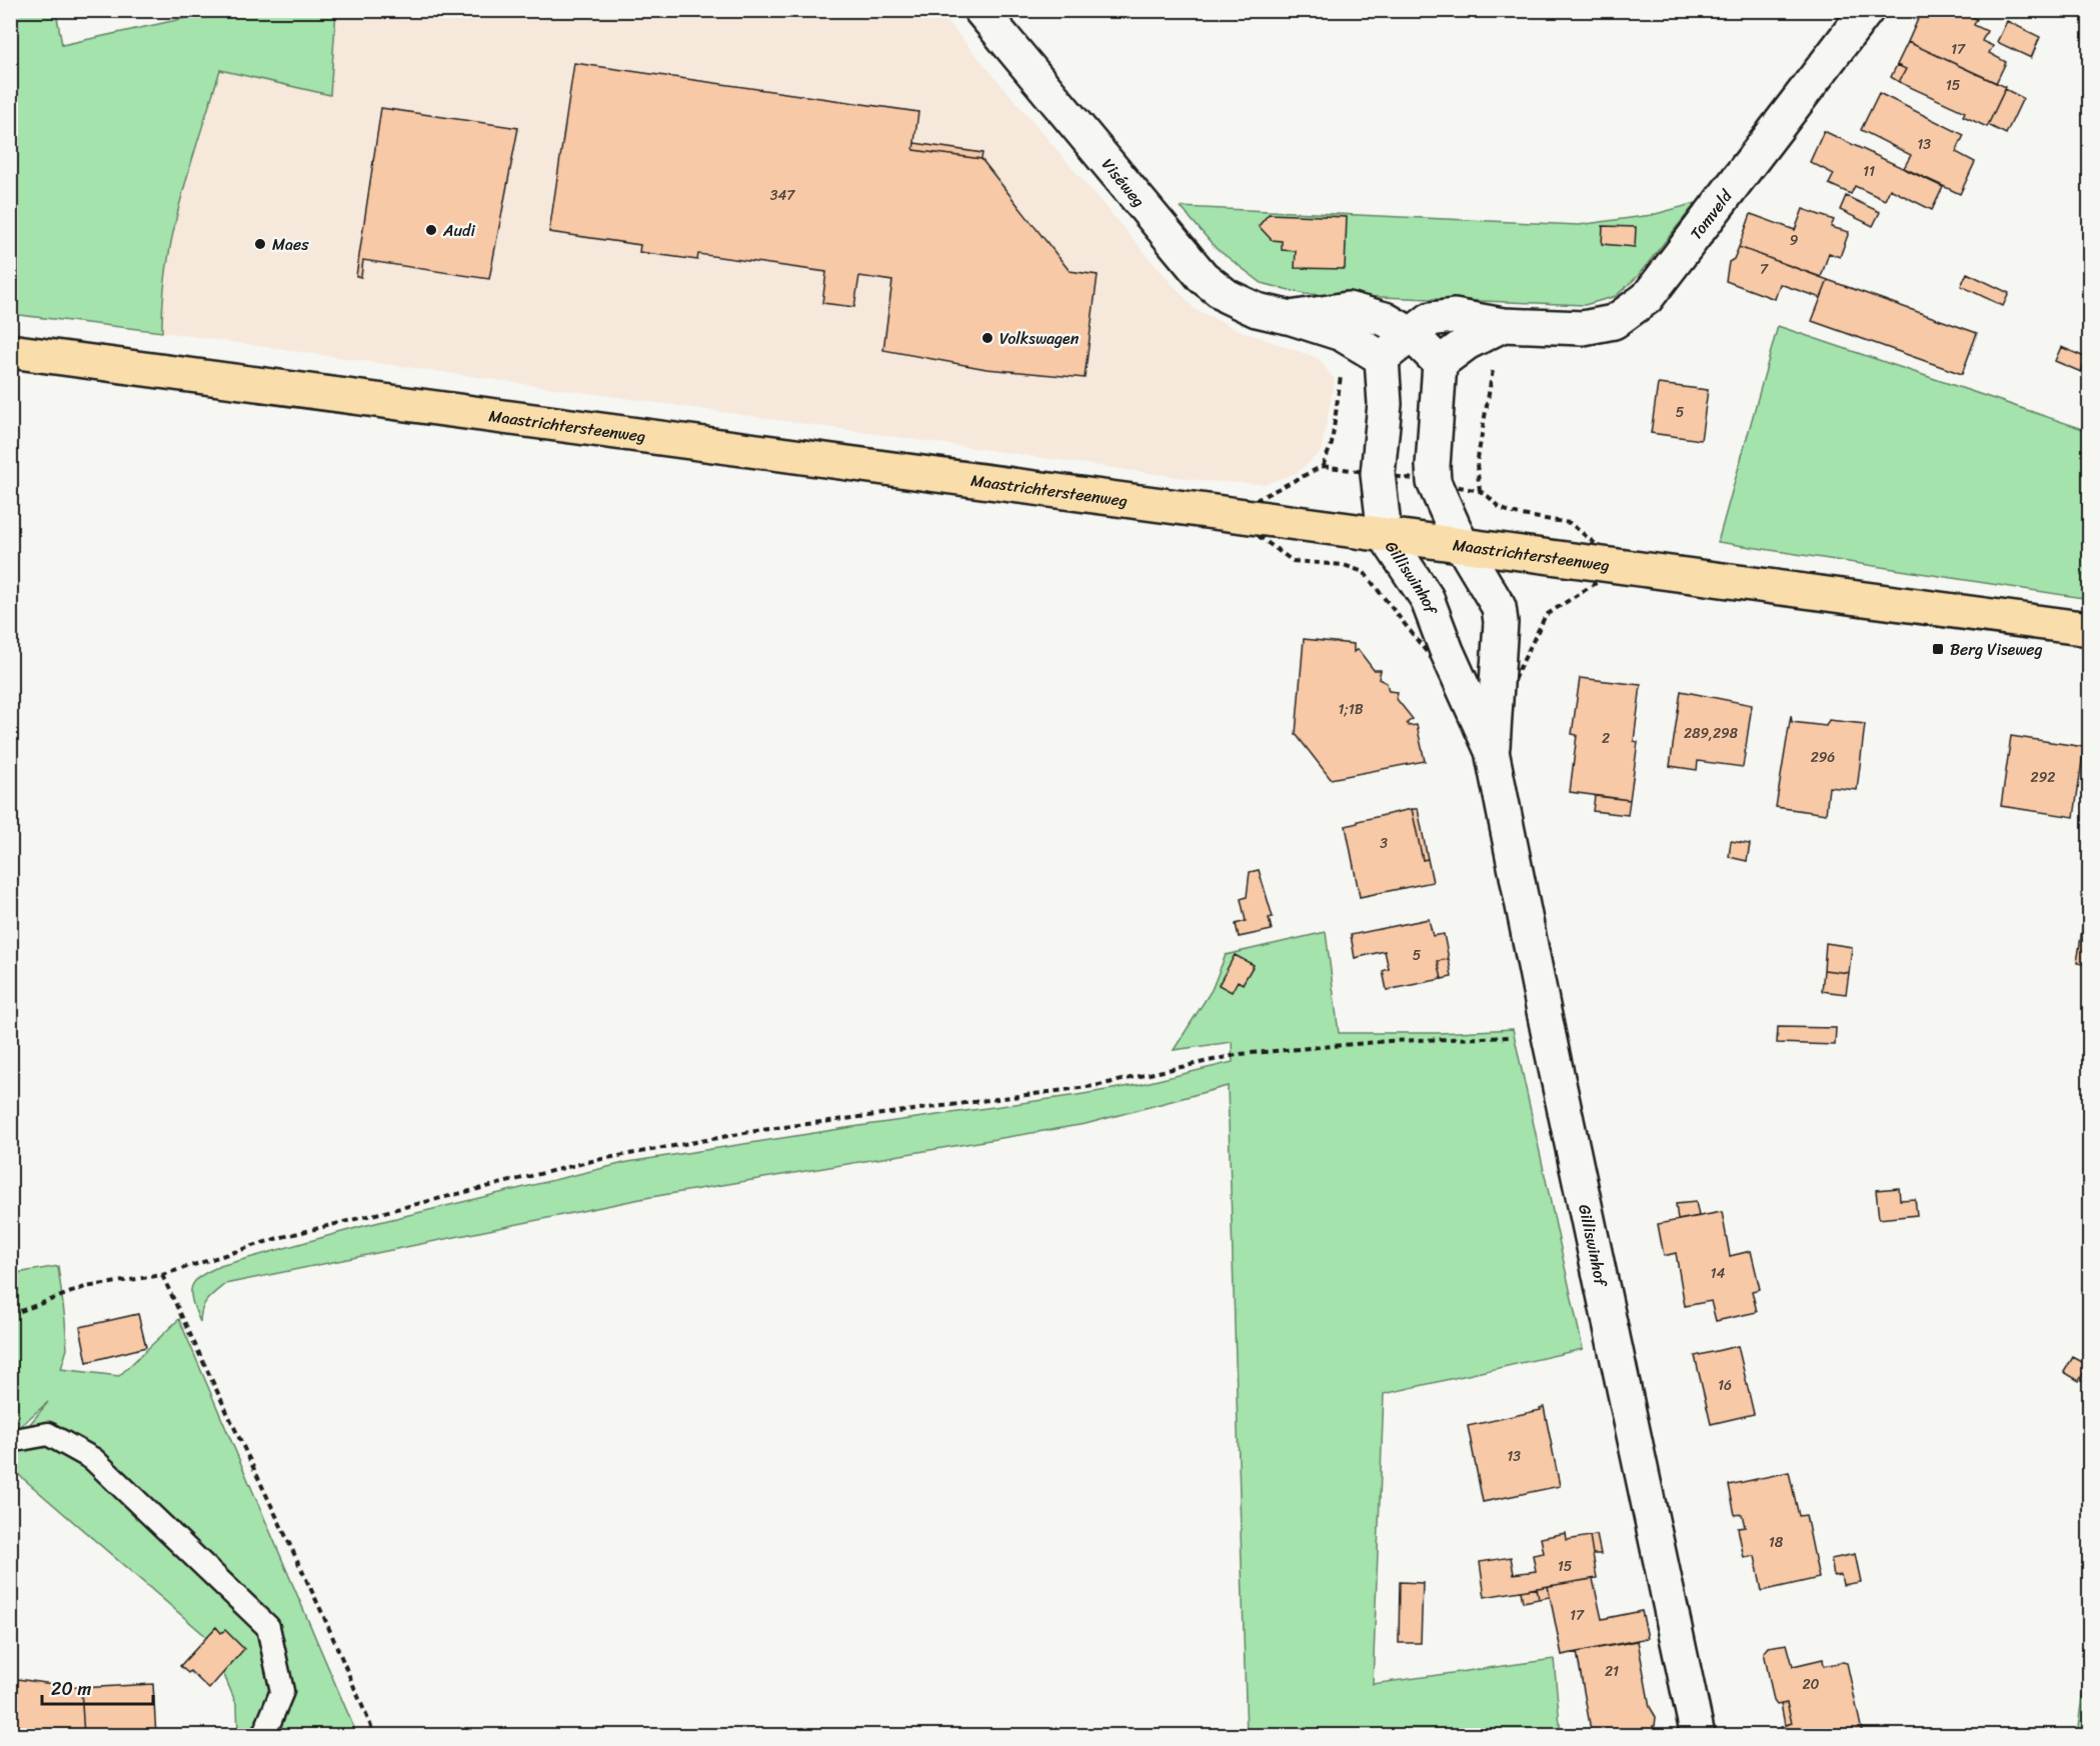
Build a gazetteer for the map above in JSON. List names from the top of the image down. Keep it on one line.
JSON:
{"streets":{"main road":["Maastrichtersteenweg"],"street":["Viséweg","Tomveld","Gilliswinhof"]},"crossings":[["Viséweg","Tomveld"],["Viséweg","Gilliswinhof"],["Tomveld","Gilliswinhof"],["Maastrichtersteenweg","Gilliswinhof"]],"places":{"other":["Audi","Maes","Volkswagen"],"transit":["Berg Viseweg"]},"house_numbers":["17","15","13","11","347","9","7","5","1;1B","289,298","2","296","292","3","5","14","16","13","18","15","17","21","20"],"scale_bar":"20 m"}
